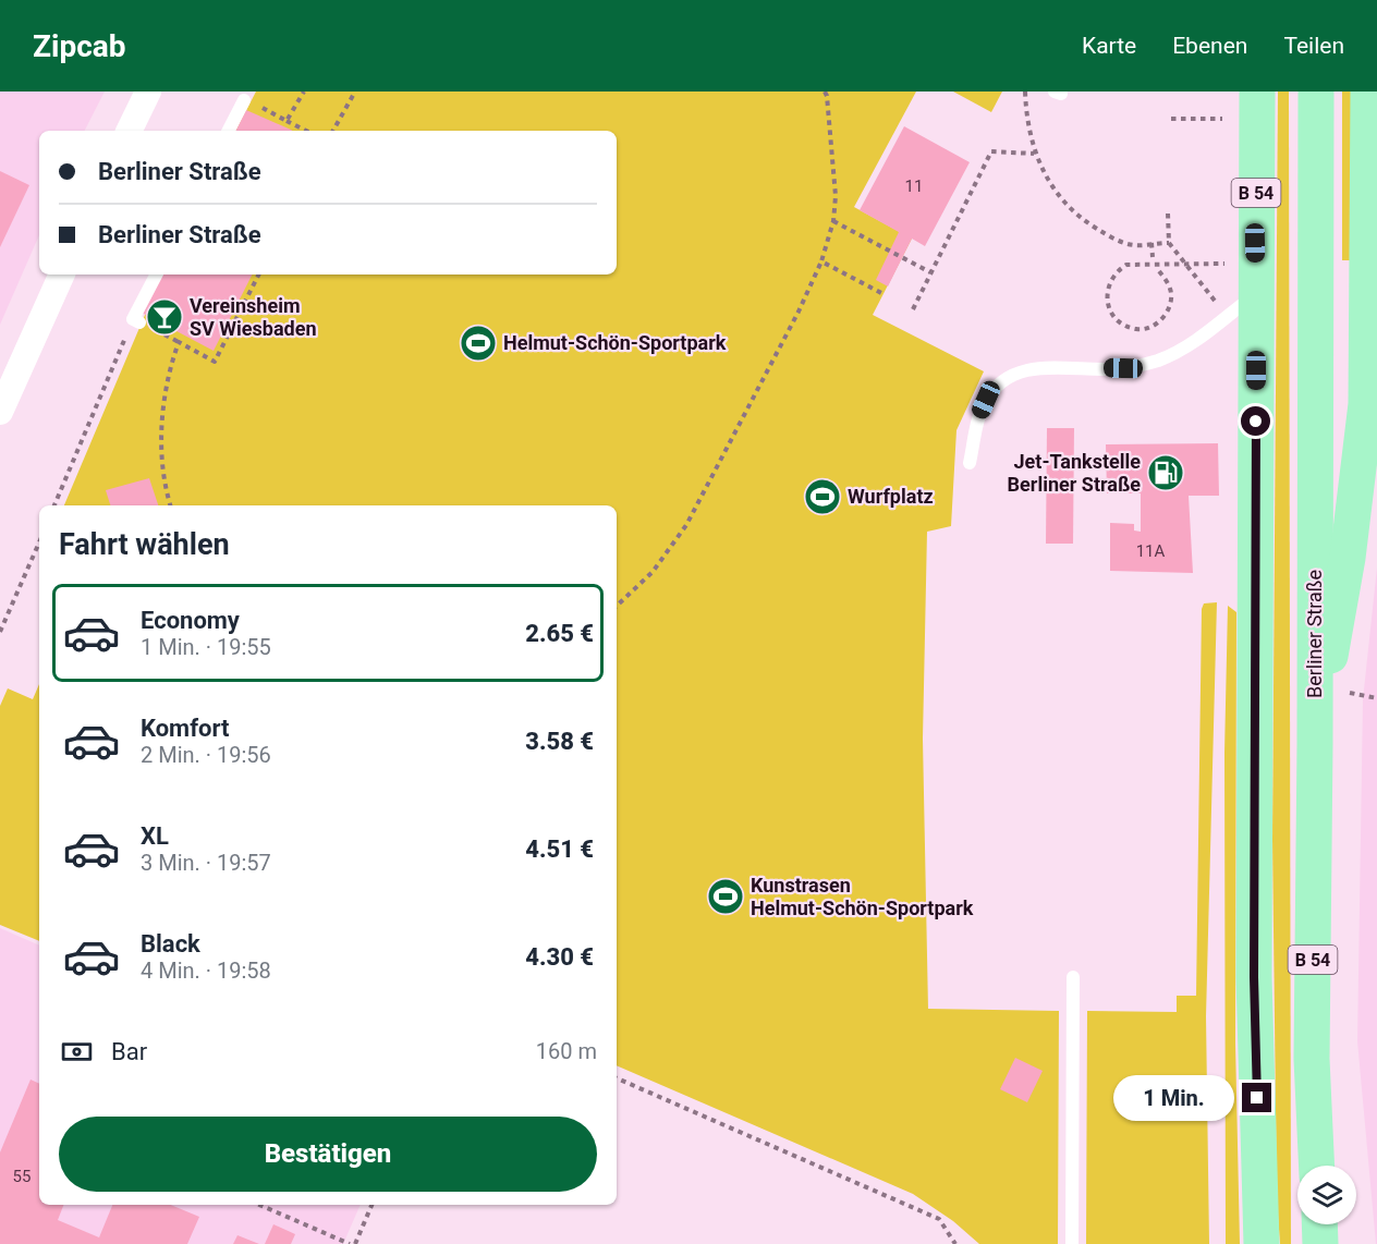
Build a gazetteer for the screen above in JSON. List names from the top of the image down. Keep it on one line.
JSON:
{"streets":{"main road":["B 54","Berliner Straße"]},"places":{"bar":["Vereinsheim SV Wiesbaden"],"sports":["Helmut-Schön-Sportpark","Wurfplatz","Kunstrasen Helmut-Schön-Sportpark"],"fuel station":["Jet-Tankstelle Berliner Straße"]},"house_numbers":["11","11A","55"],"page":{"header":"Zipcab","nav":["Karte","Ebenen","Teilen"],"banner":["Berliner Straße","Berliner Straße"],"heading":"Fahrt wählen","list":[{"name":"Economy","note":"1 Min. · 19:55","value":"2.65 €"},{"name":"Komfort","note":"2 Min. · 19:56","value":"3.58 €"},{"name":"XL","note":"3 Min. · 19:57","value":"4.51 €"},{"name":"Black","note":"4 Min. · 19:58","value":"4.30 €"}],"pay":["Bar","160 m"],"bubble":"1 Min.","buttons":"Bestätigen"}}
